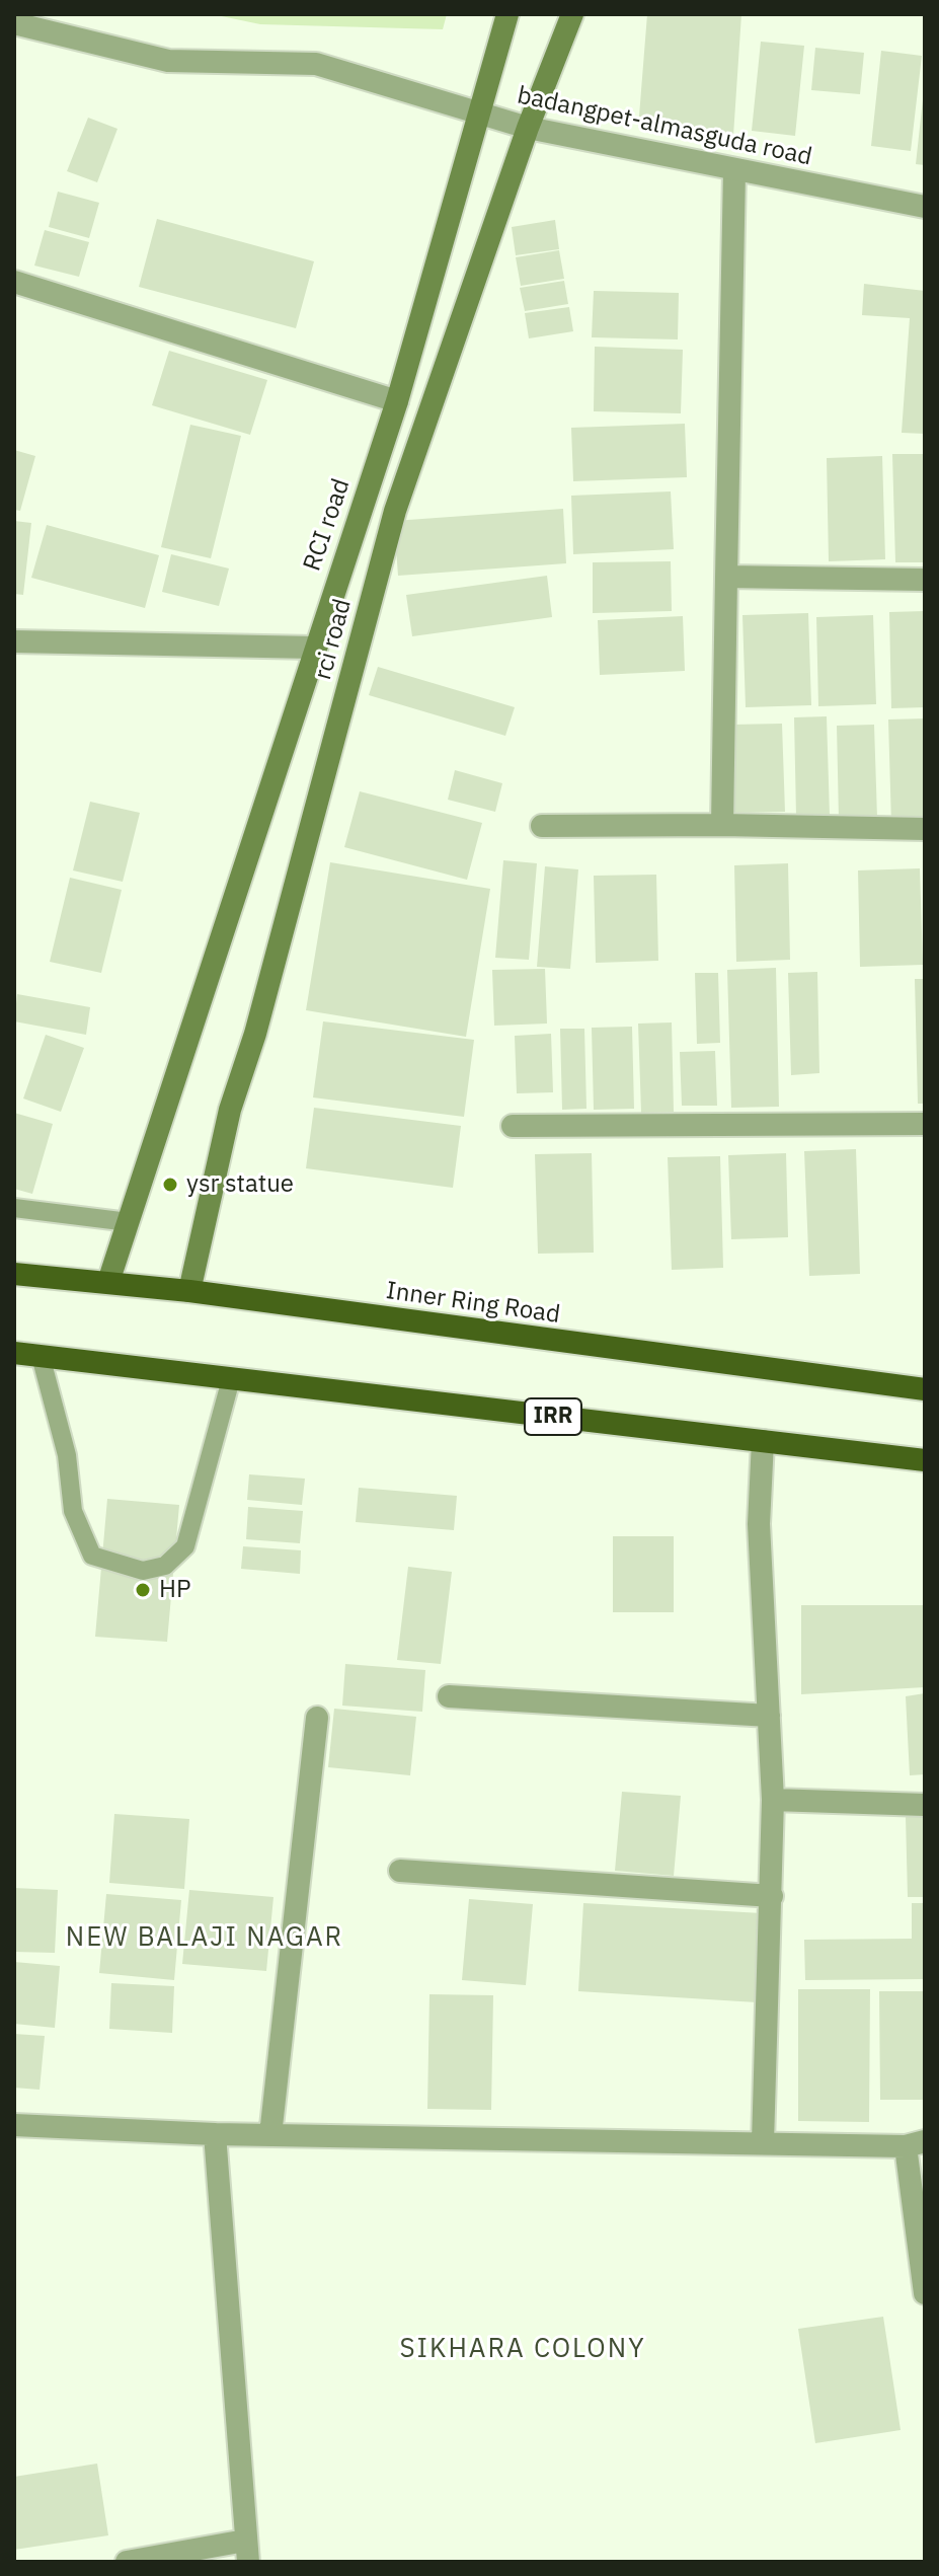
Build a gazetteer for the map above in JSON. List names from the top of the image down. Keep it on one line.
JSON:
{"streets":{"highway":["Inner Ring Road","IRR"],"main road":["RCI road","rci road"],"street":["badangpet-almasguda road"]},"crossings":[["badangpet-almasguda road","RCI road"],["badangpet-almasguda road","rci road"],["rci road","Inner Ring Road"]],"districts":["NEW BALAJI NAGAR","SIKHARA COLONY"],"places":["ysr statue","HP"]}
